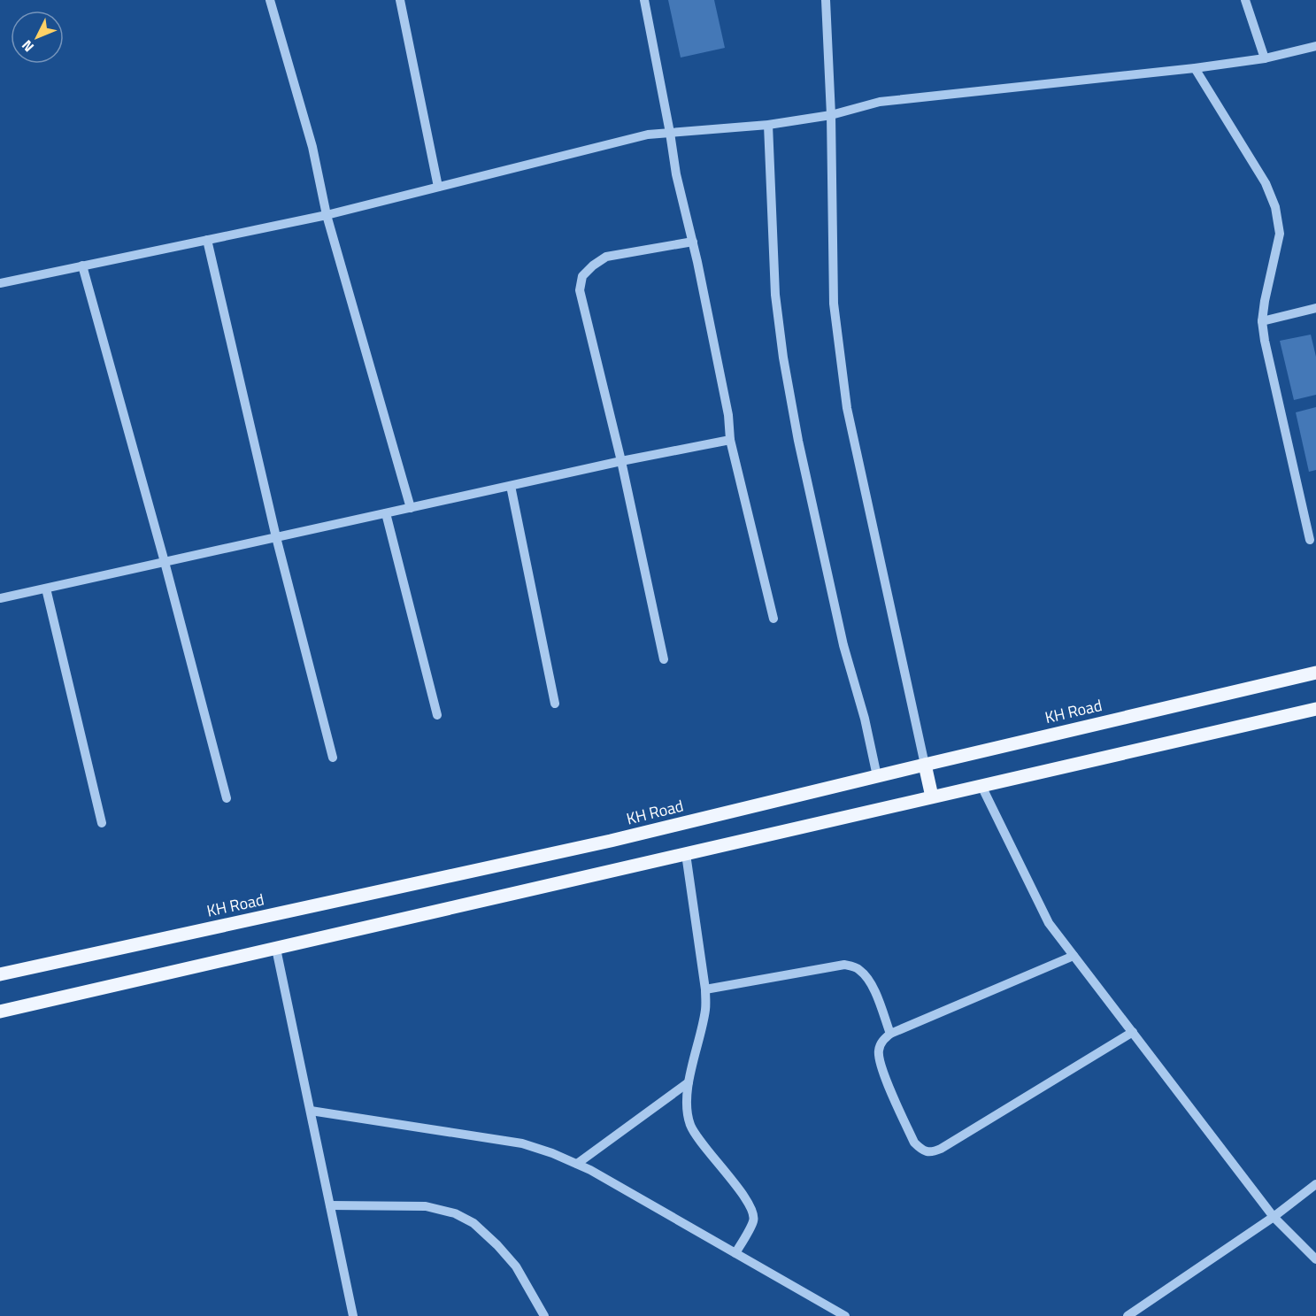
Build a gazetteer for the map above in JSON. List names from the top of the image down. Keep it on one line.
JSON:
{"streets":{"main road":["KH Road"]},"north":"bottom left"}
